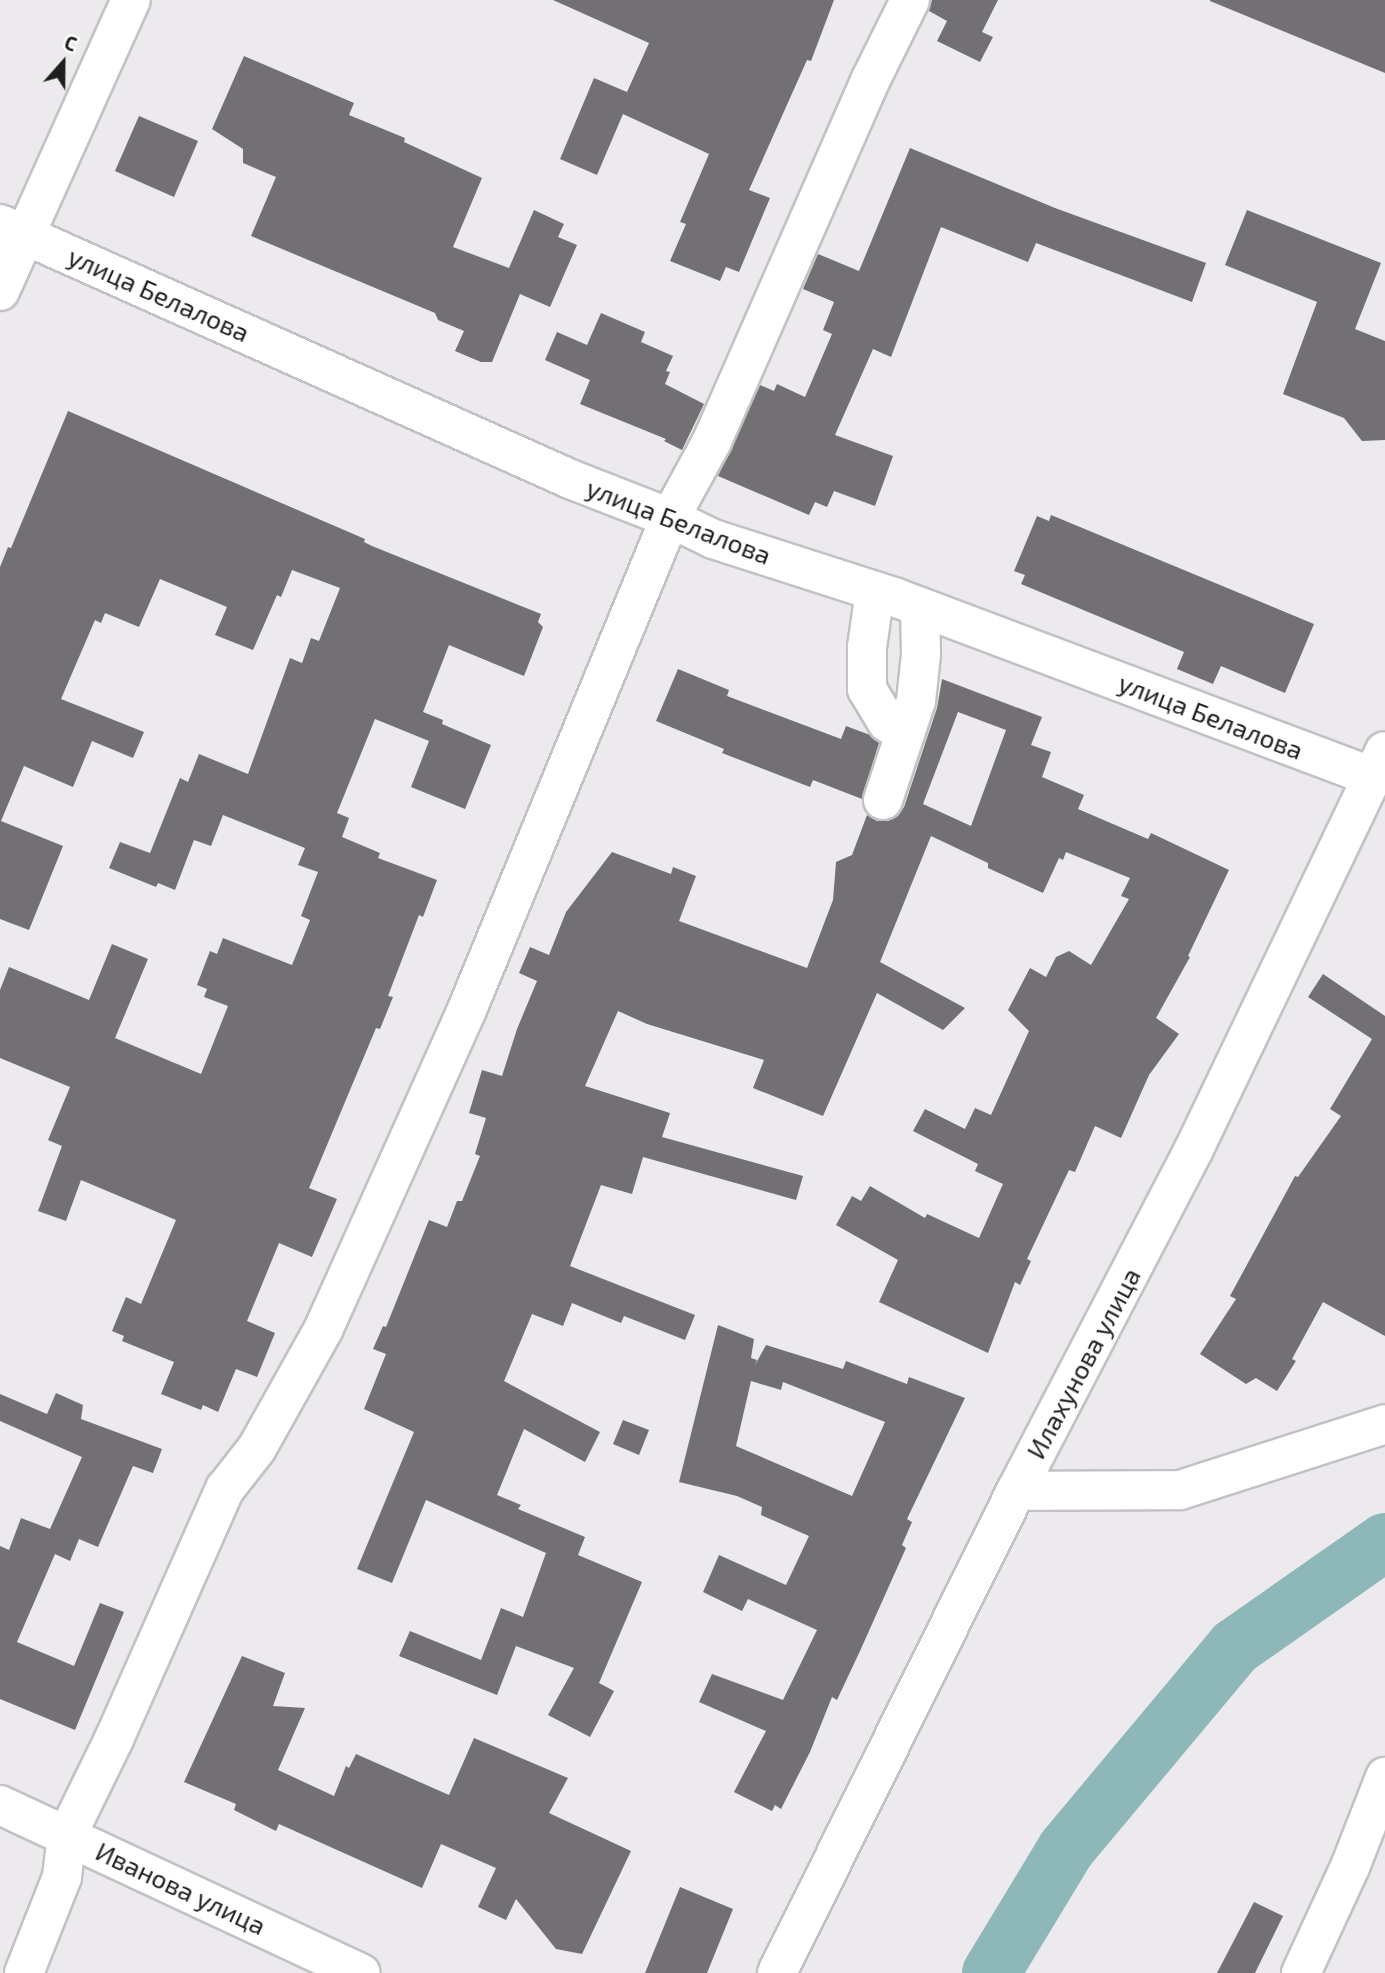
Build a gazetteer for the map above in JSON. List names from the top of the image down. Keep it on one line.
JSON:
{"streets":{"street":["улица Белалова","Илахунова улица","Иванова улица"]},"crossings":[["улица Белалова","Илахунова улица"]],"north":"top"}
